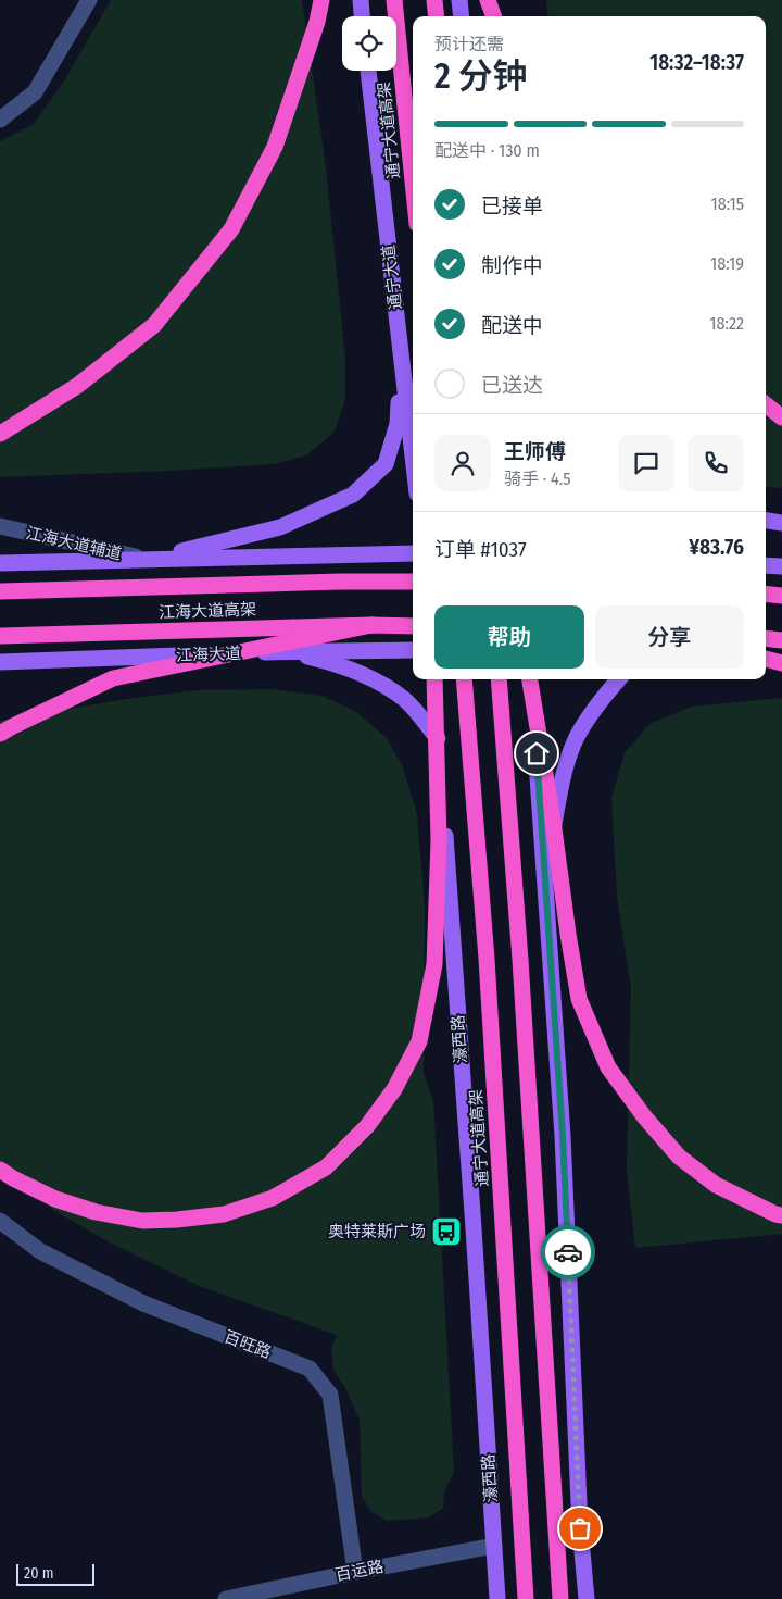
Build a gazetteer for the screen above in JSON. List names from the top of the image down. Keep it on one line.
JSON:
{"streets":{"highway":["通宁大道高架","江海大道高架"],"main road":["通宁大道","江海大道","濠西路"],"street":["江海大道辅道","百旺路","百运路"]},"crossings":[["濠西路","百运路"],["百旺路","百运路"]],"places":{"bus stop":["奥特莱斯广场"]},"scale_bar":"20 m","page":{"heading":["2 分钟","预计还需","18:32–18:37"],"panel":["王师傅","骑手 · 4.5","订单 #1037","¥83.76"],"bar":"配送中 · 130 m","list":[["已接单","18:15"],["制作中","18:19"],["配送中","18:22"],"已送达"],"buttons":["帮助","分享"],"scale":"20 m"}}
